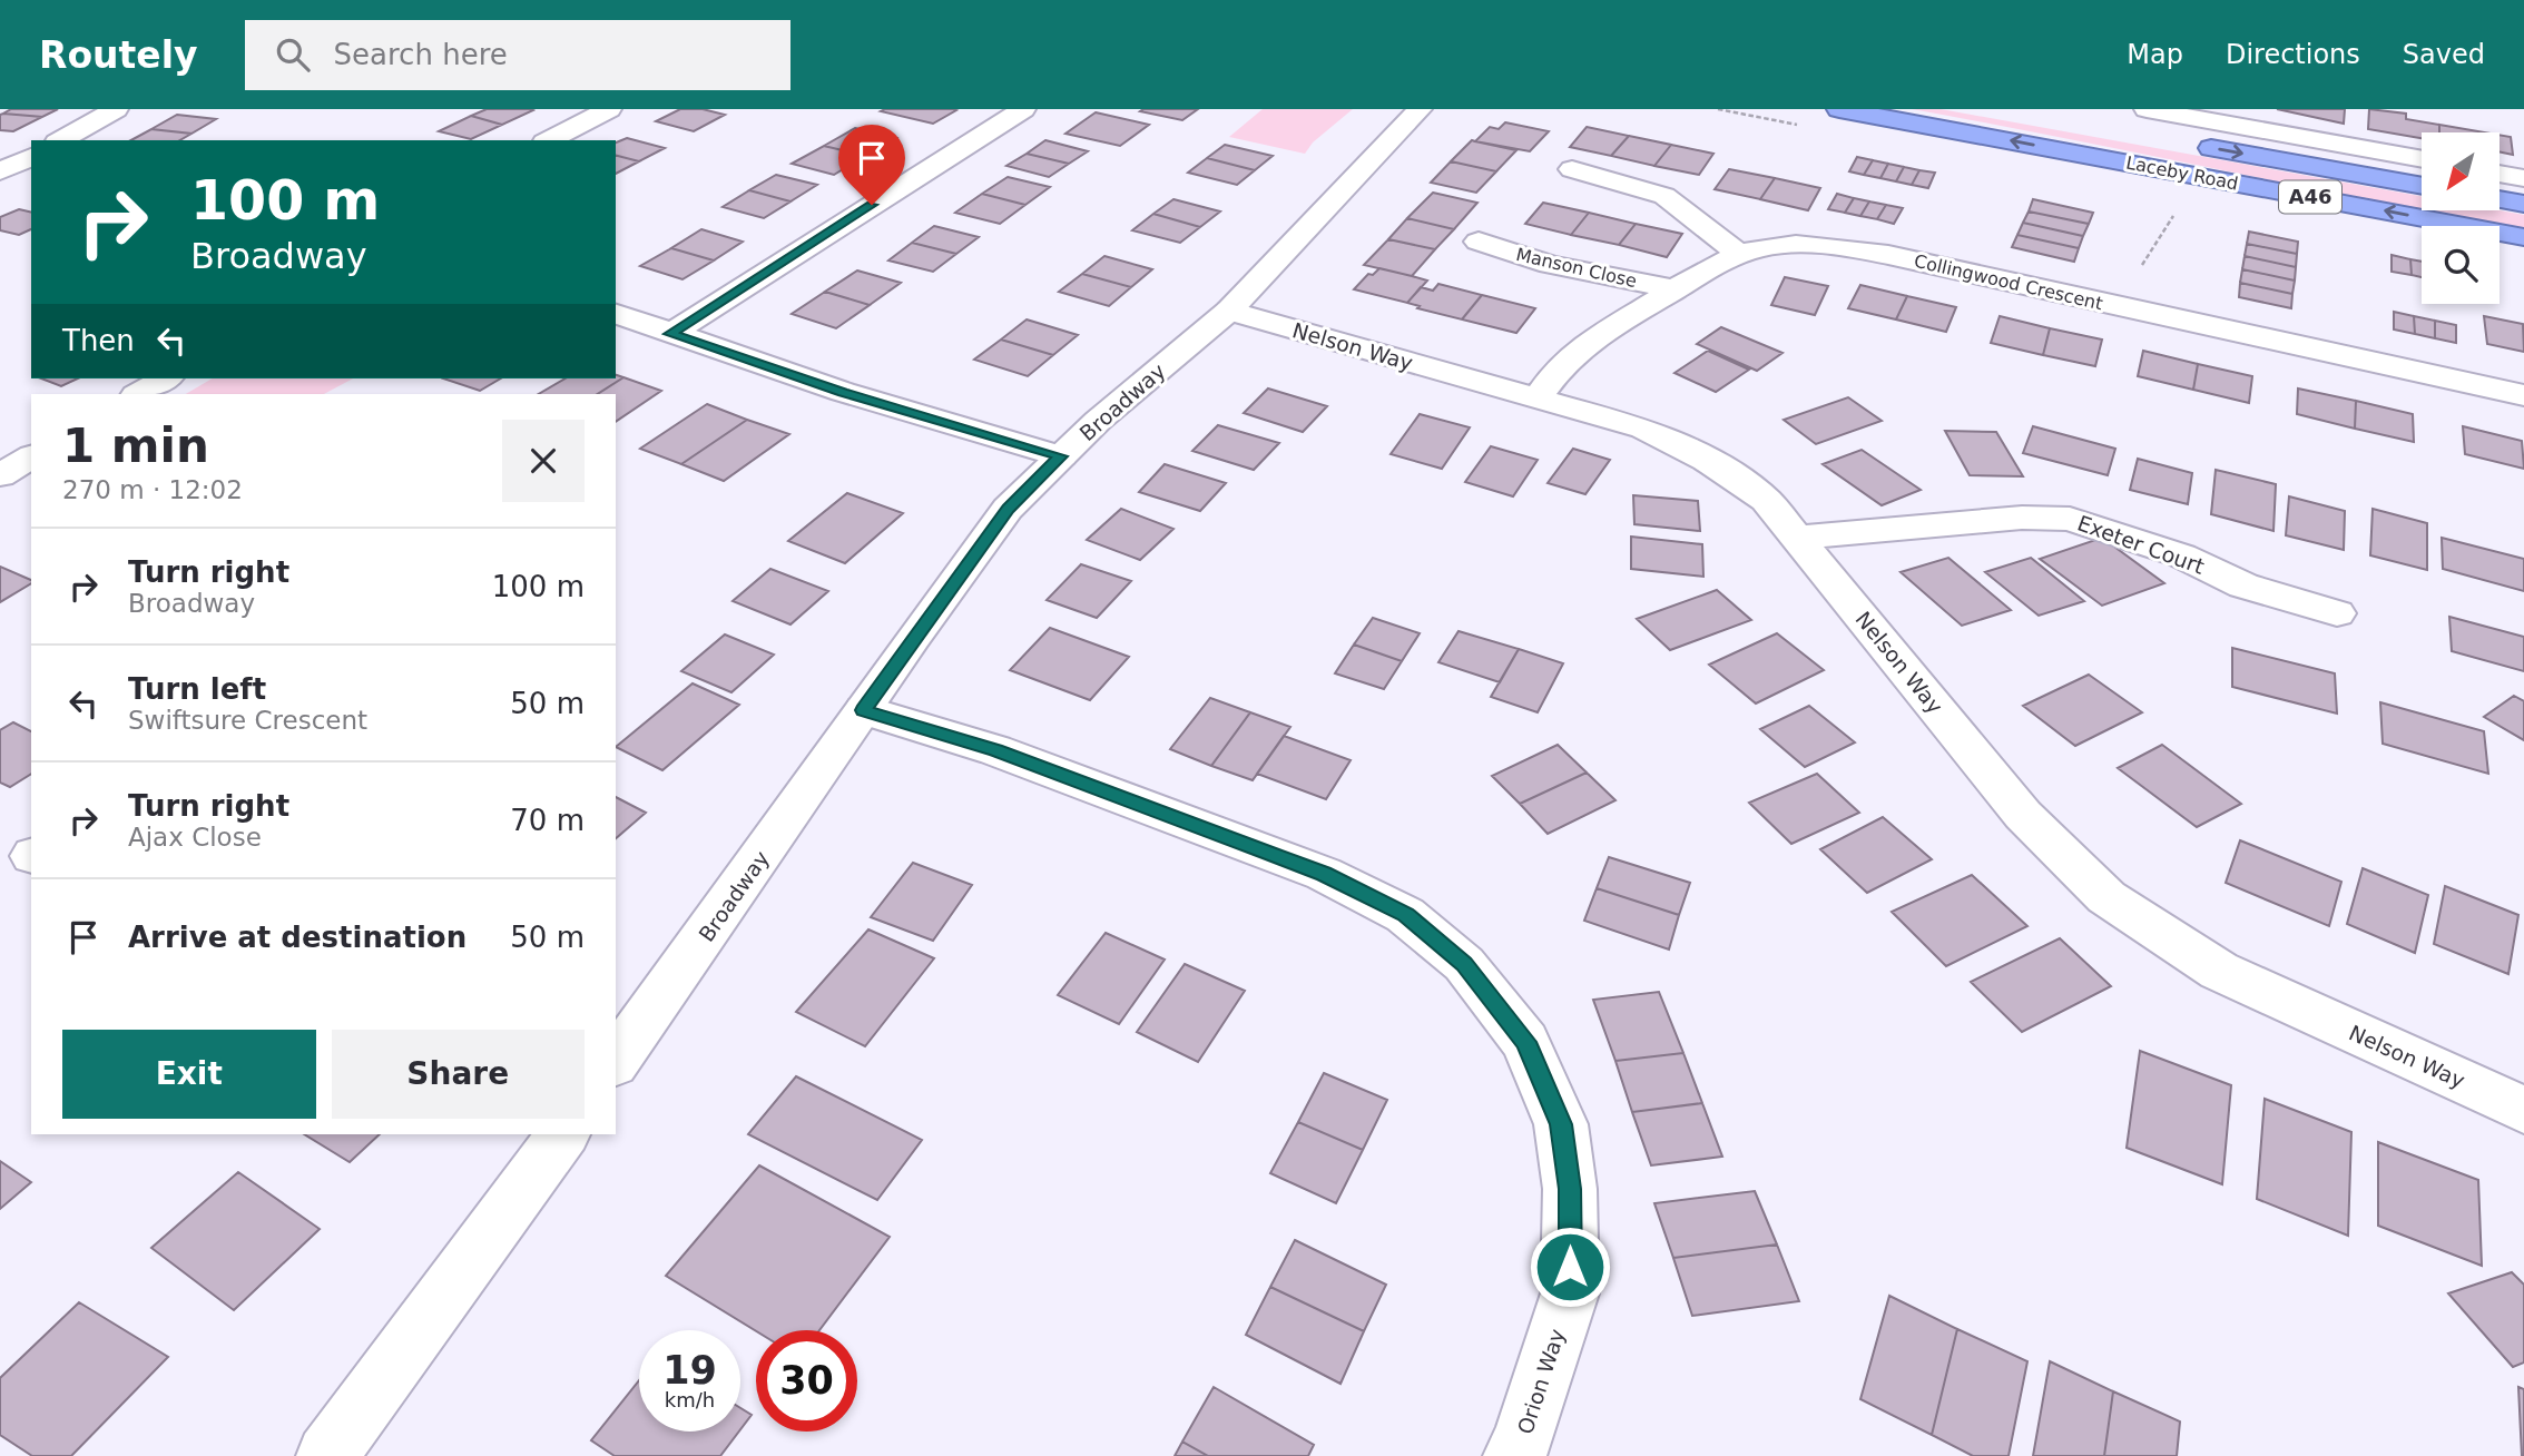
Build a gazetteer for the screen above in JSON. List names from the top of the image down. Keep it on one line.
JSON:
{"streets":{"highway":["Laceby Road","A46"],"street":["Manson Close","Collingwood Crescent","Nelson Way","Broadway","Exeter Court","Orion Way"]},"crossings":[["Manson Close","Collingwood Crescent"],["Collingwood Crescent","Nelson Way"],["Nelson Way","Broadway"],["Nelson Way","Exeter Court"],["Broadway","Orion Way"]],"north":"bottom left","page":{"header":"Routely","search":"Search here","nav":["Map","Directions","Saved"],"turn":["100 m","Broadway"],"then":"Then","heading":["1 min","270 m · 12:02"],"list":[{"name":"Turn right","note":"Broadway","value":"100 m"},{"name":"Turn left","note":"Swiftsure Crescent","value":"50 m"},{"name":"Turn right","note":"Ajax Close","value":"70 m"},{"name":"Arrive at destination","value":"50 m"}],"buttons":["Exit","Share"],"speed":"19 km/h","limit":"30"}}
